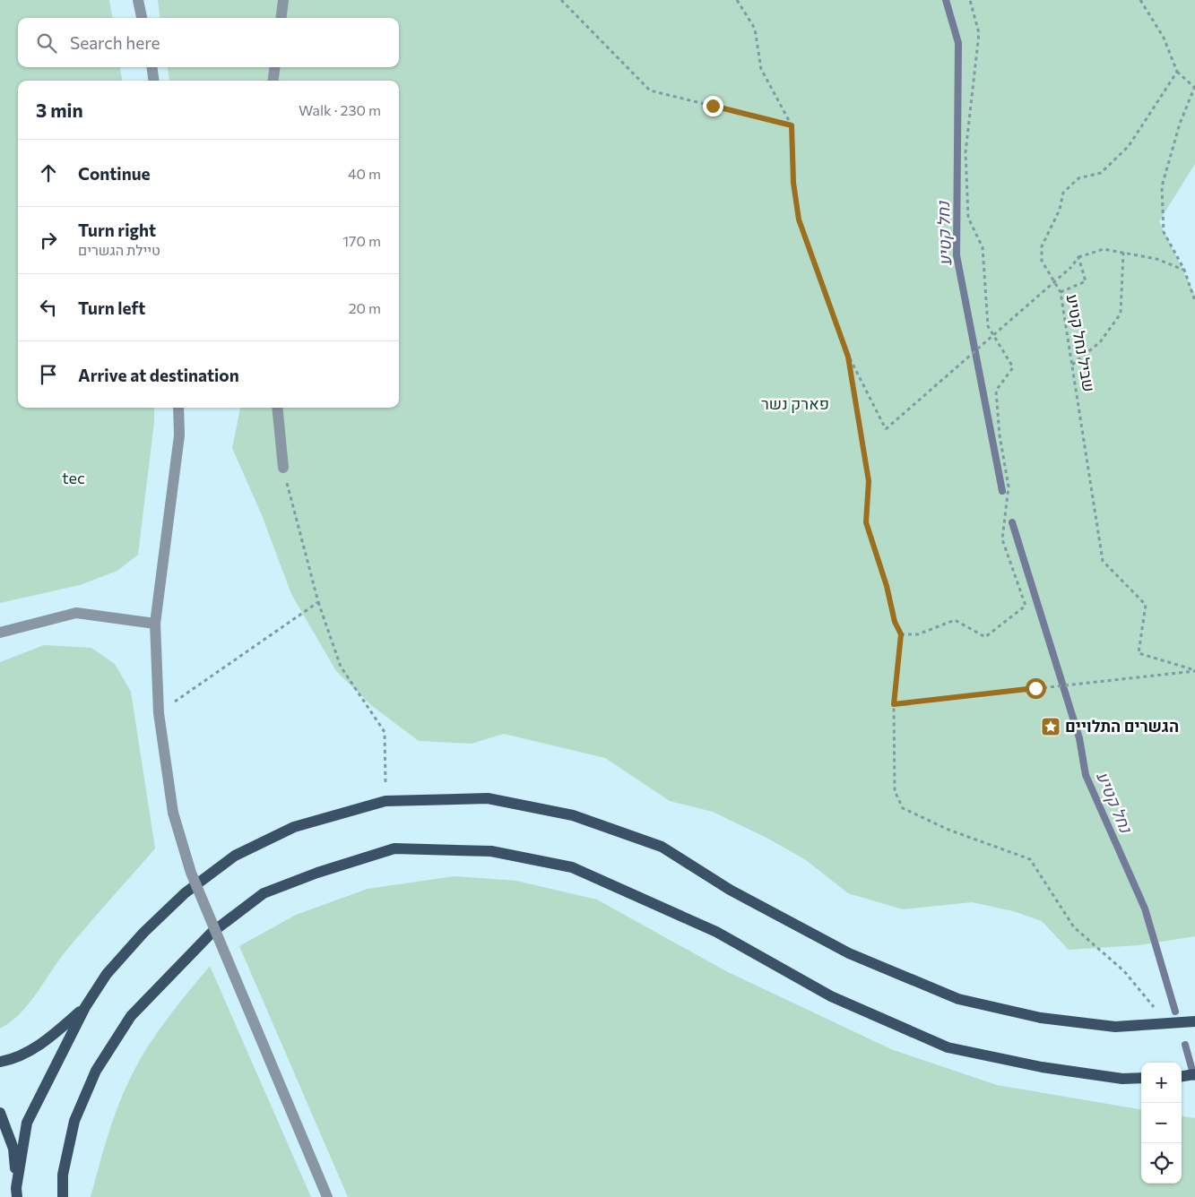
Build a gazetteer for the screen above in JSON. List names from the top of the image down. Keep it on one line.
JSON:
{"streets":{"path":["שביל נחל קטיע"]},"water":["נחל קטיע"],"parks":["פארק נשר","tec"],"places":{"place":["הגשרים התלויים"]},"page":{"search":"Search here","heading":["3 min","Walk · 230 m"],"list":[["Continue","40 m"],["Turn right","טיילת הגשרים","170 m"],["Turn left","20 m"],"Arrive at destination"],"map_buttons":["+","−"]}}
